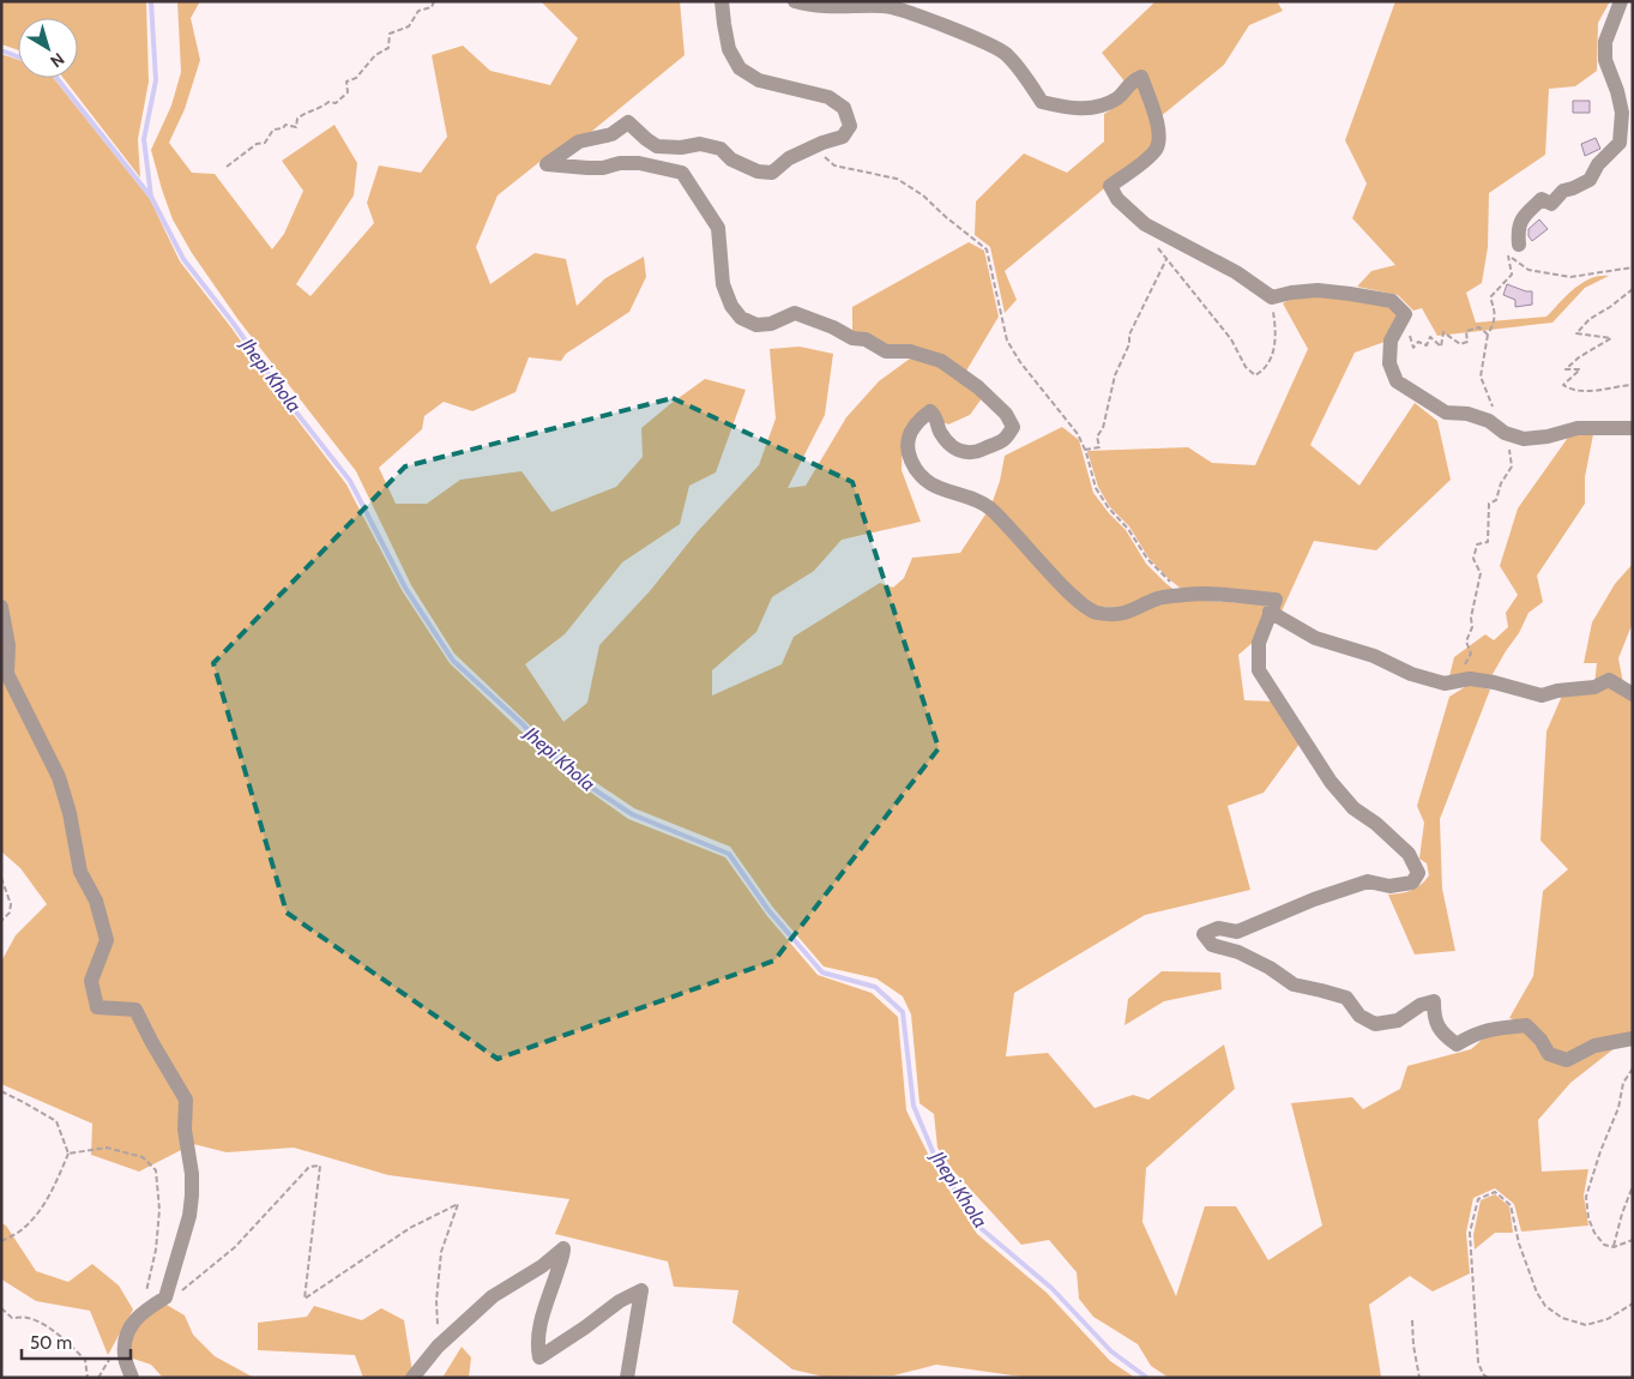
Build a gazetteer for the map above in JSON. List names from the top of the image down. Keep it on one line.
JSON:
{"water":["Jhepi Khola"],"scale_bar":"50 m","north":"bottom right"}
